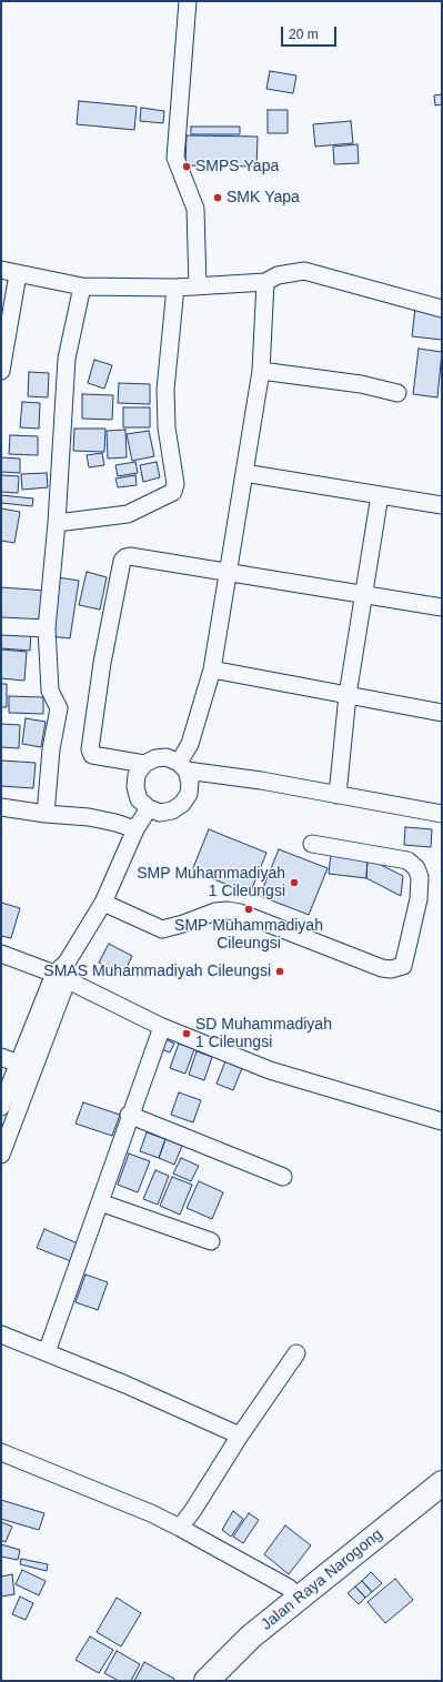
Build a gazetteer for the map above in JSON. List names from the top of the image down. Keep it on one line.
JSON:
{"streets":{"main road":["Jalan Raya Narogong"]},"places":["SMPS Yapa","SMK Yapa","SMP Muhammadiyah 1 Cileungsi","SMP Muhammadiyah Cileungsi","SMAS Muhammadiyah Cileungsi","SD Muhammadiyah 1 Cileungsi"],"scale_bar":"20 m"}
